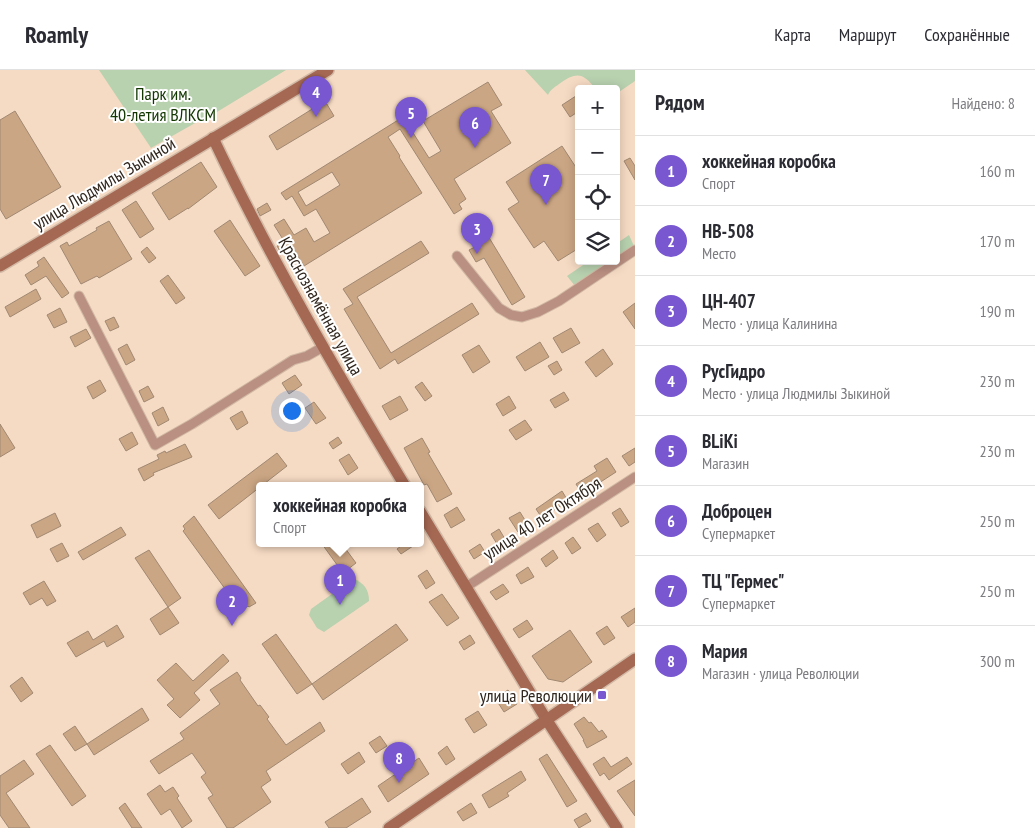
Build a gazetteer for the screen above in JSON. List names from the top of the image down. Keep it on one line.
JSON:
{"streets":{"street":["улица Людмилы Зыкиной","Краснознамённая улица","улица 40 лет Октября"]},"crossings":[["улица Людмилы Зыкиной","Краснознамённая улица"]],"parks":["Парк им. 40-летия ВЛКСМ"],"places":{"transit":["улица Революции"]},"page":{"header":"Roamly","nav":["Карта","Маршрут","Сохранённые"],"heading":["Рядом","Найдено: 8"],"pins":["4","5","6","7","3","1","2","8"],"map_buttons":["+","−"],"list":[{"mark":"1","name":"хоккейная коробка","note":"Спорт","value":"160 m"},{"mark":"2","name":"НВ-508","note":"Место","value":"170 m"},{"mark":"3","name":"ЦН-407","note":"Место · улица Калинина","value":"190 m"},{"mark":"4","name":"РусГидро","note":"Место · улица Людмилы Зыкиной","value":"230 m"},{"mark":"5","name":"BLiKi","note":"Магазин","value":"230 m"},{"mark":"6","name":"Доброцен","note":"Супермаркет","value":"250 m"},{"mark":"7","name":"ТЦ \"Гермес\"","note":"Супермаркет","value":"250 m"},{"mark":"8","name":"Мария","note":"Магазин · улица Революции","value":"300 m"}],"popup":["хоккейная коробка","Спорт"]}}
